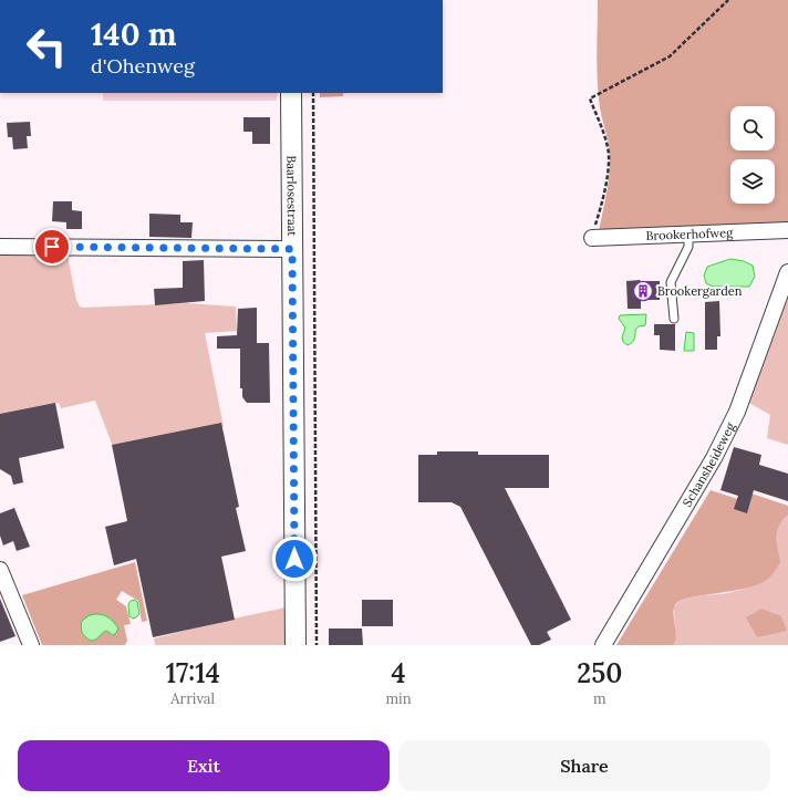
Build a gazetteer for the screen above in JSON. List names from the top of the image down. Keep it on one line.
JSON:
{"streets":{"street":["Baarlosestraat","Brookerhofweg","Schansheideweg"]},"places":{"building":["Brookergarden"]},"page":{"turn":["140 m","d'Ohenweg"],"eta":["17:14","Arrival","4","min","250","m"],"buttons":["Exit","Share"]}}
